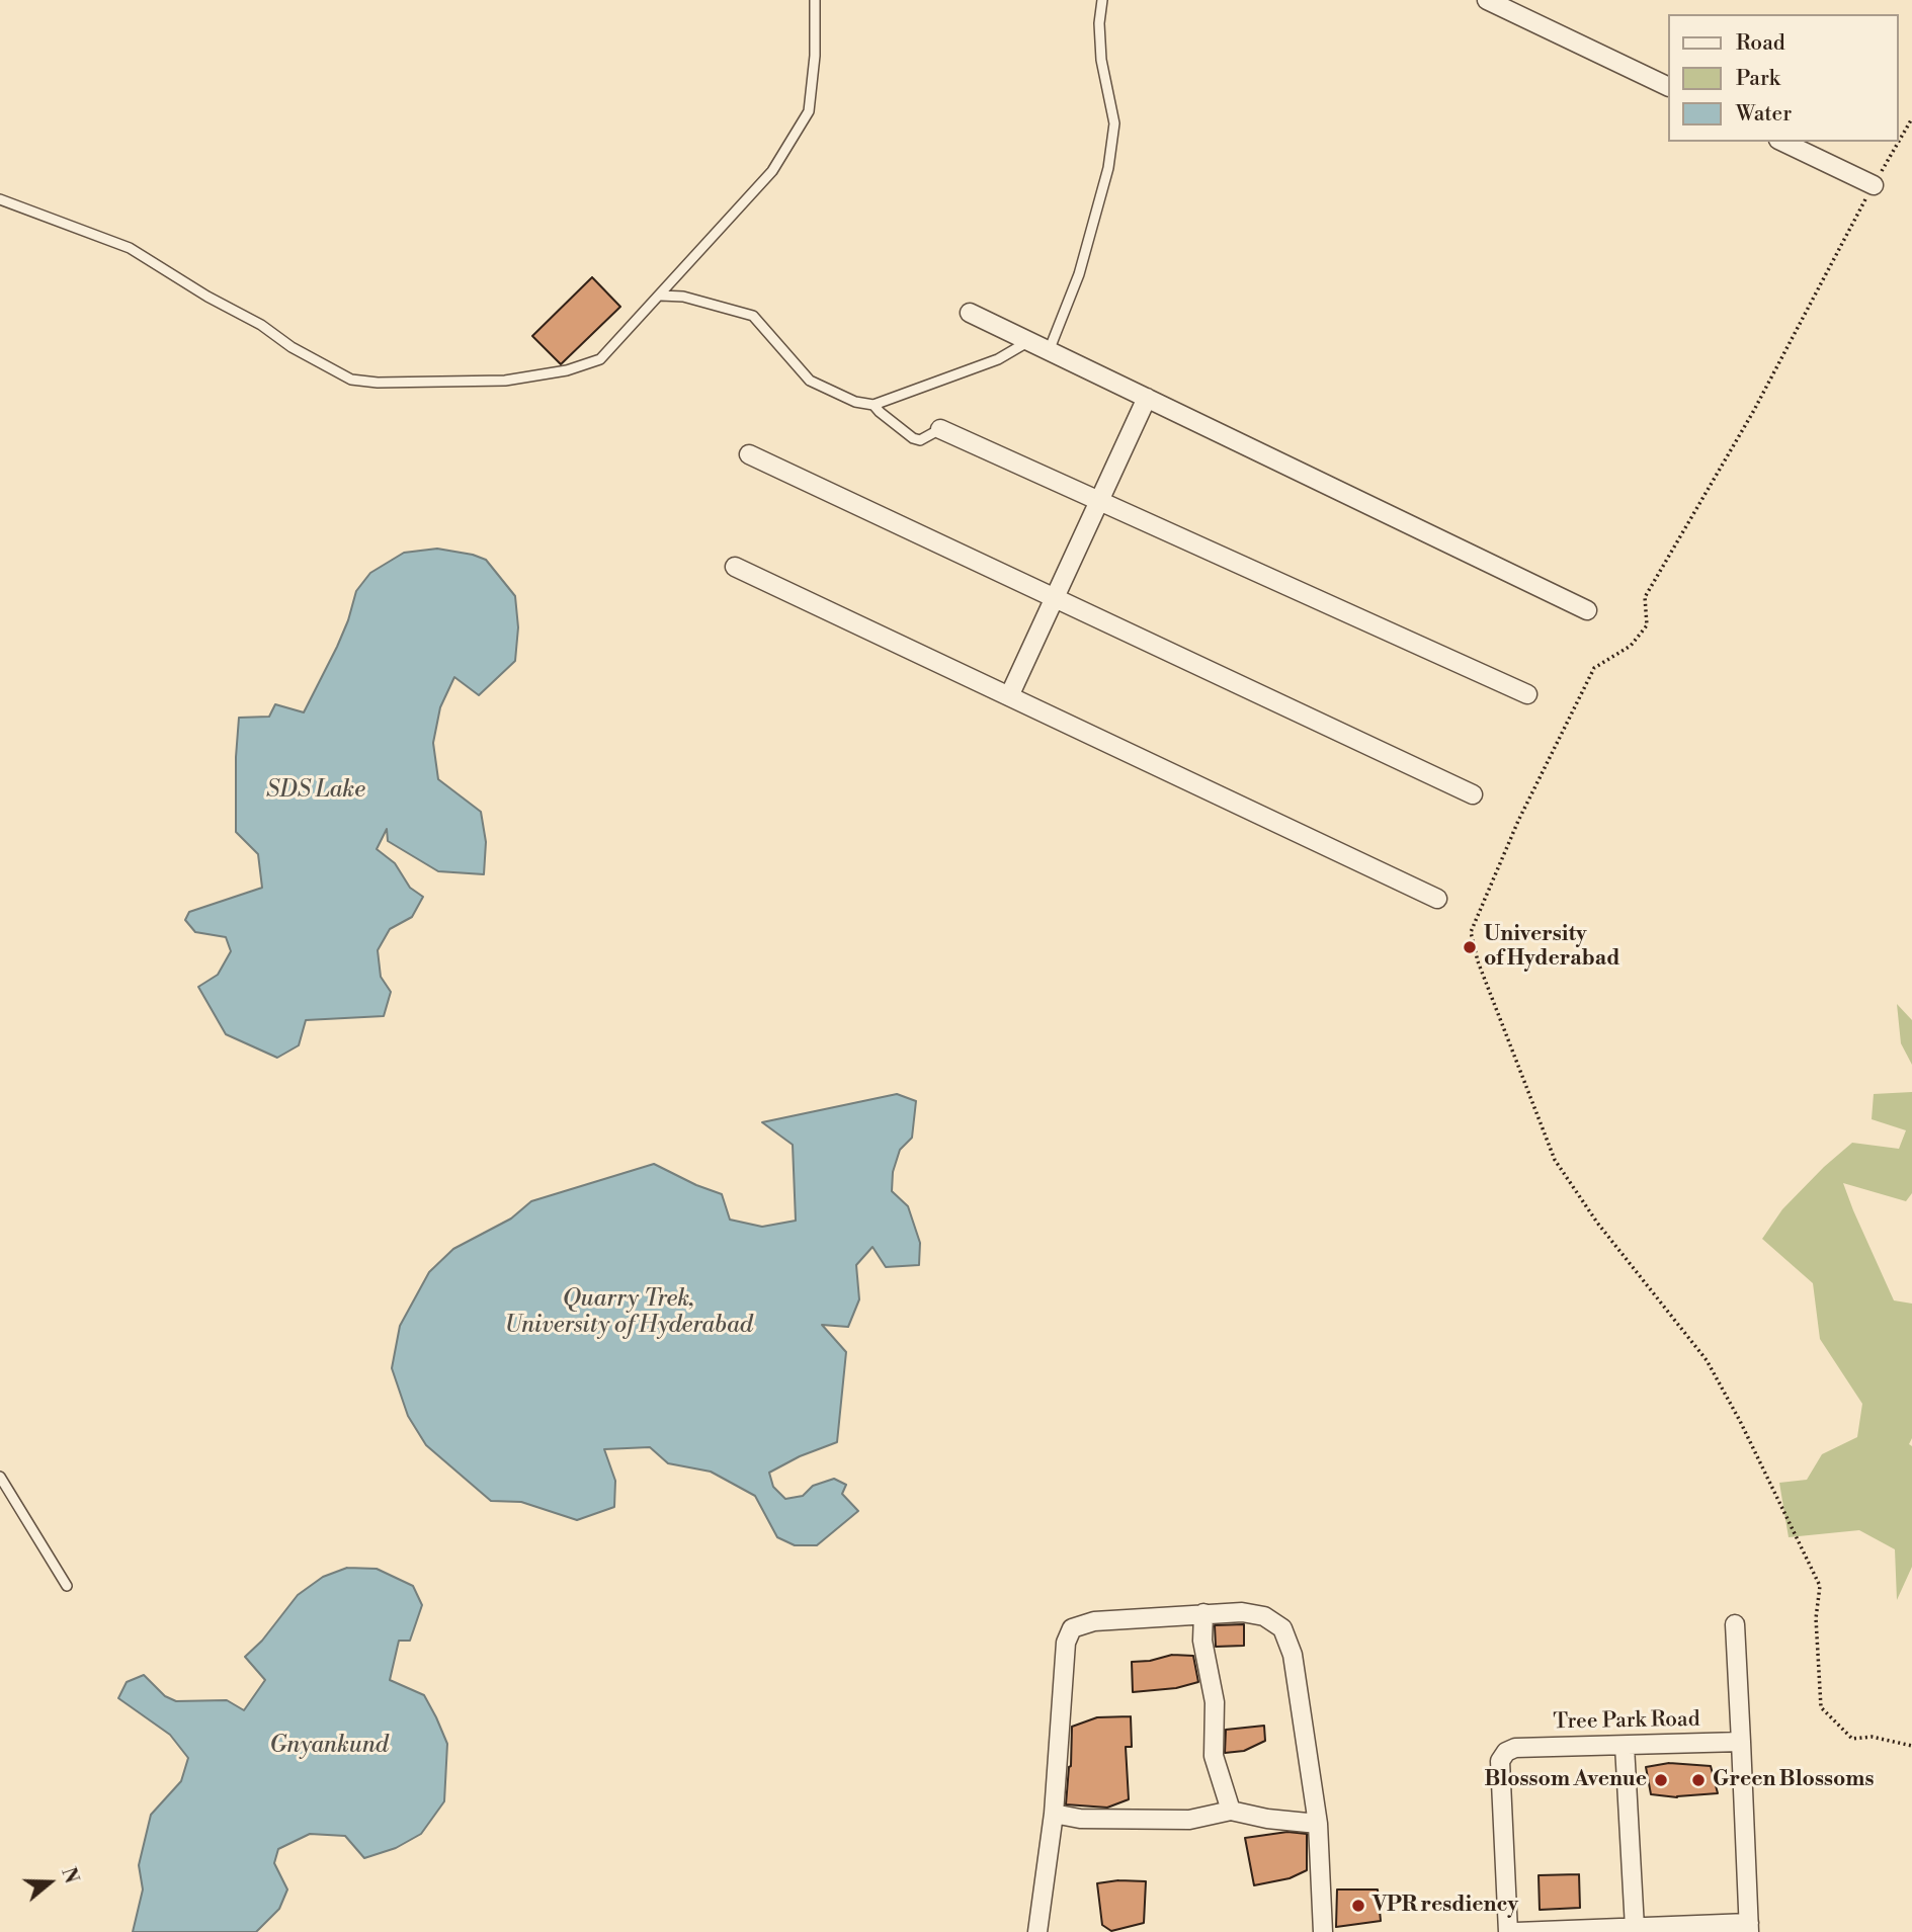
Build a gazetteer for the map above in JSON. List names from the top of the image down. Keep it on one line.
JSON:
{"streets":{"street":["Tree Park Road"]},"water":["SDS Lake","Quarry Trek, University of Hyderabad","Gnyankund"],"places":["University of Hyderabad","Blossom Avenue","Green Blossoms","VPR resdiency"],"legend":["Road","Park","Water"],"north":"right"}
